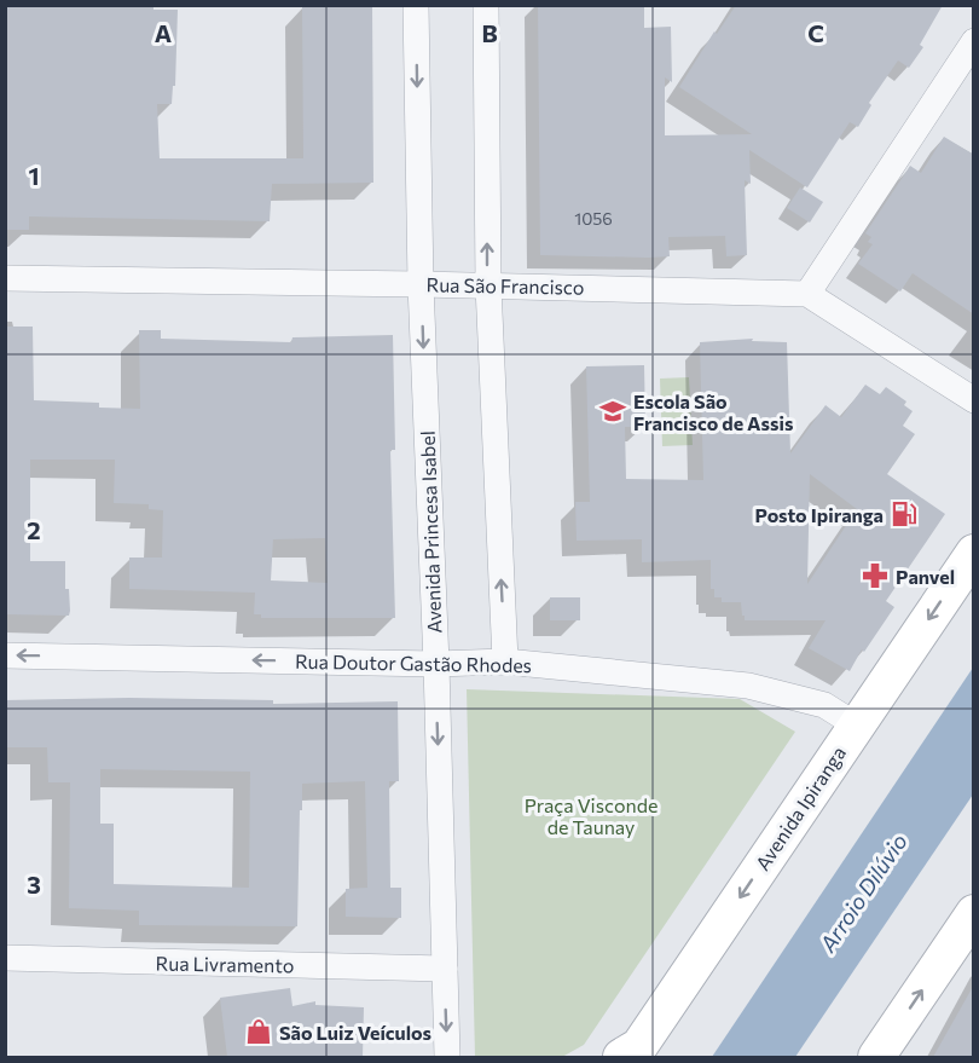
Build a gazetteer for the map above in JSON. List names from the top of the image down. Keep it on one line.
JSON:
{"streets":{"main road":["Avenida Ipiranga"],"street":["Rua São Francisco","Avenida Princesa Isabel","Rua Doutor Gastão Rhodes","Rua Livramento"]},"crossings":[["Rua São Francisco","Avenida Princesa Isabel"],["Avenida Princesa Isabel","Rua Doutor Gastão Rhodes"],["Avenida Princesa Isabel","Rua Livramento"],["Rua Doutor Gastão Rhodes","Avenida Ipiranga"]],"one_way":["Rua Doutor Gastão Rhodes","Avenida Ipiranga"],"water":["Arroio Dilúvio"],"parks":["Praça Visconde de Taunay"],"places":{"school or university":["Escola São Francisco de Assis"],"fuel station":["Posto Ipiranga"],"pharmacy":["Panvel"],"shop":["São Luiz Veículos"]},"house_numbers":["1056"],"grid":{"columns":["A","B","C"],"rows":["1","2","3"]}}
